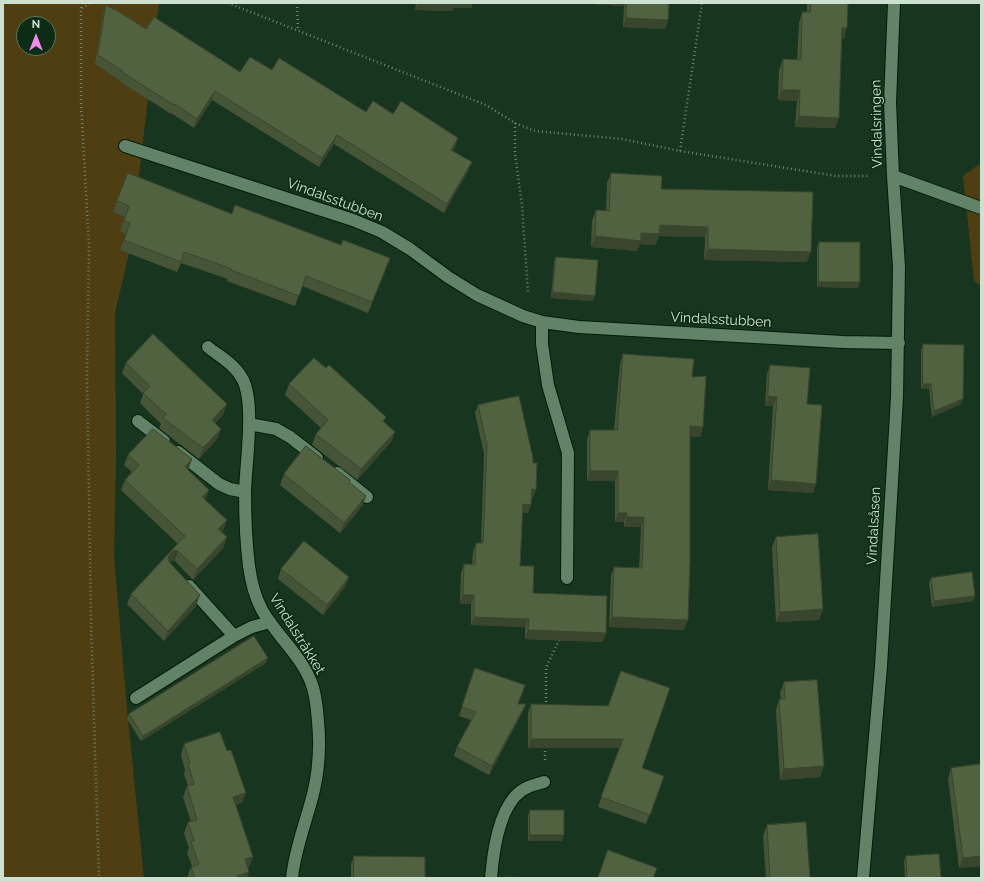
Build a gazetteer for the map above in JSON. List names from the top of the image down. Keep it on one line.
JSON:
{"streets":{"street":["Vindalsringen","Vindalsstubben","Vindalsåsen","Vindalstråkket"]},"crossings":[["Vindalsringen","Vindalsåsen"],["Vindalsstubben","Vindalsåsen"]],"north":"top"}
